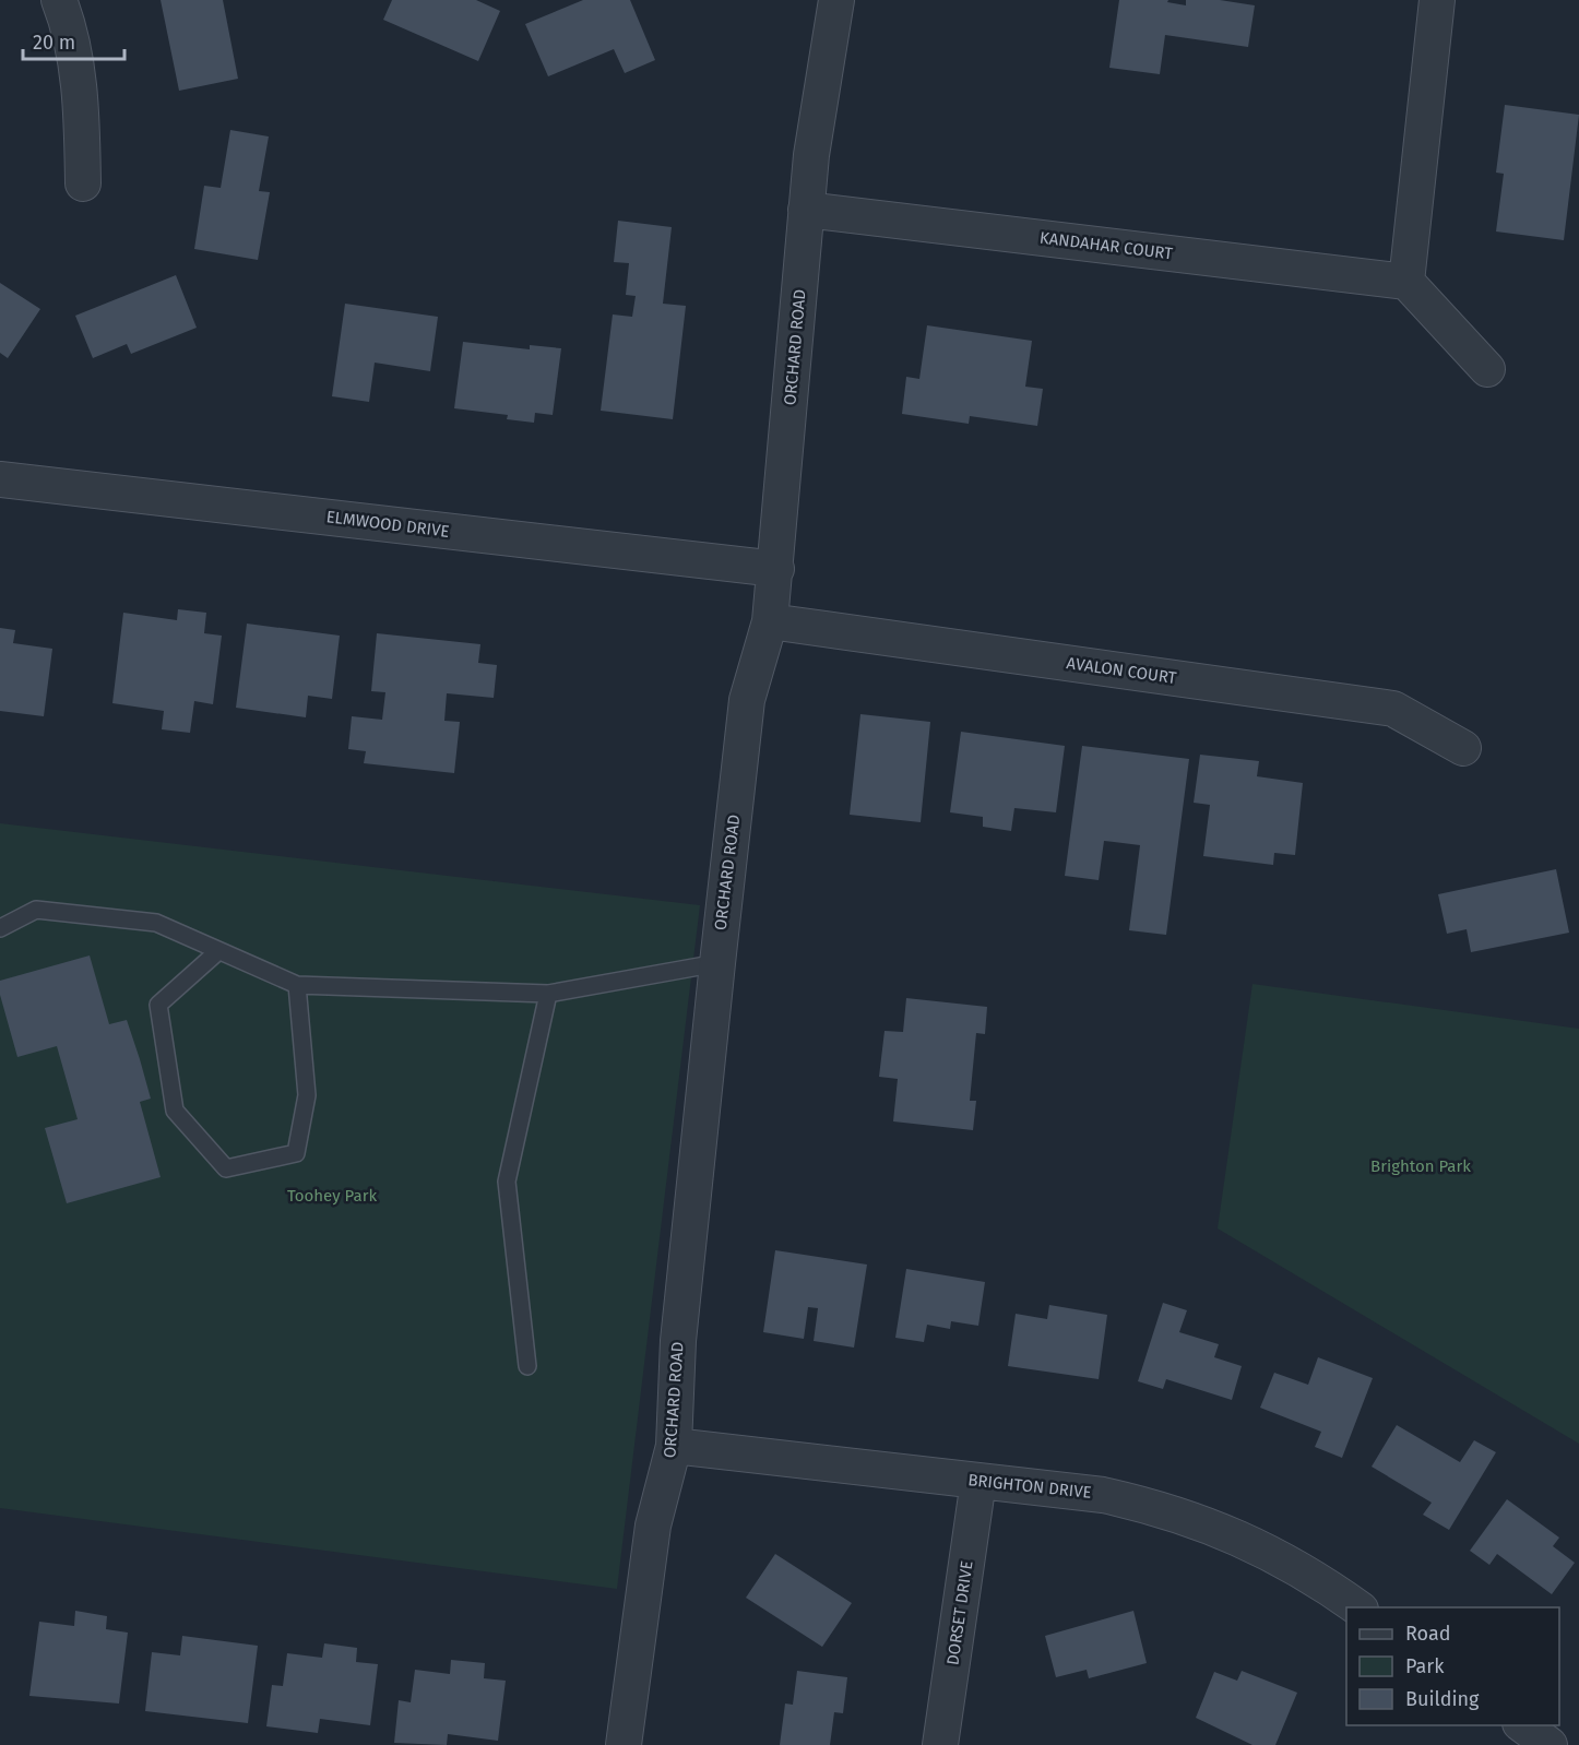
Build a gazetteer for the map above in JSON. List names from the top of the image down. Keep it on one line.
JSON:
{"streets":{"street":["KANDAHAR COURT","ORCHARD ROAD","ELMWOOD DRIVE","AVALON COURT","BRIGHTON DRIVE","DORSET DRIVE"]},"crossings":[["KANDAHAR COURT","ORCHARD ROAD"],["ORCHARD ROAD","ELMWOOD DRIVE"],["ORCHARD ROAD","AVALON COURT"],["ORCHARD ROAD","BRIGHTON DRIVE"],["BRIGHTON DRIVE","DORSET DRIVE"]],"parks":["Brighton Park","Toohey Park"],"legend":["Road","Park","Building"],"scale_bar":"20 m"}
